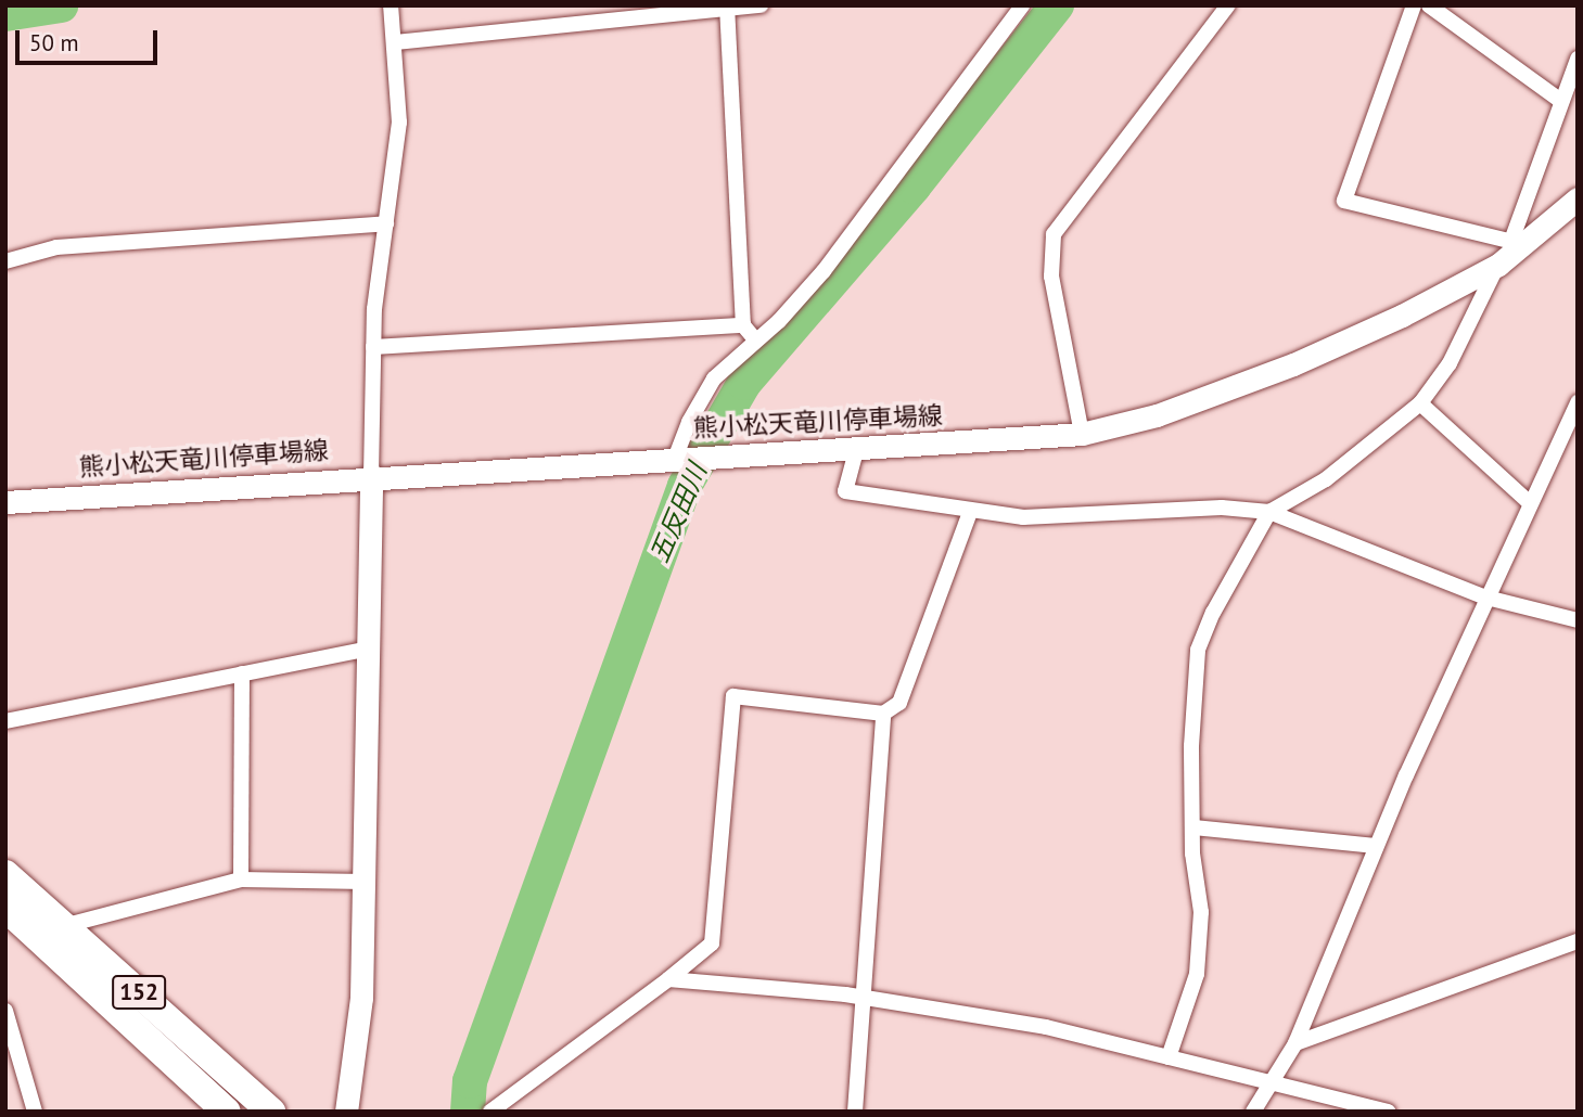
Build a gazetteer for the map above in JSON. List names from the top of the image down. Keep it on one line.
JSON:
{"streets":{"highway":["152"],"main road":["熊小松天竜川停車場線"]},"water":["五反田川"],"scale_bar":"50 m"}
